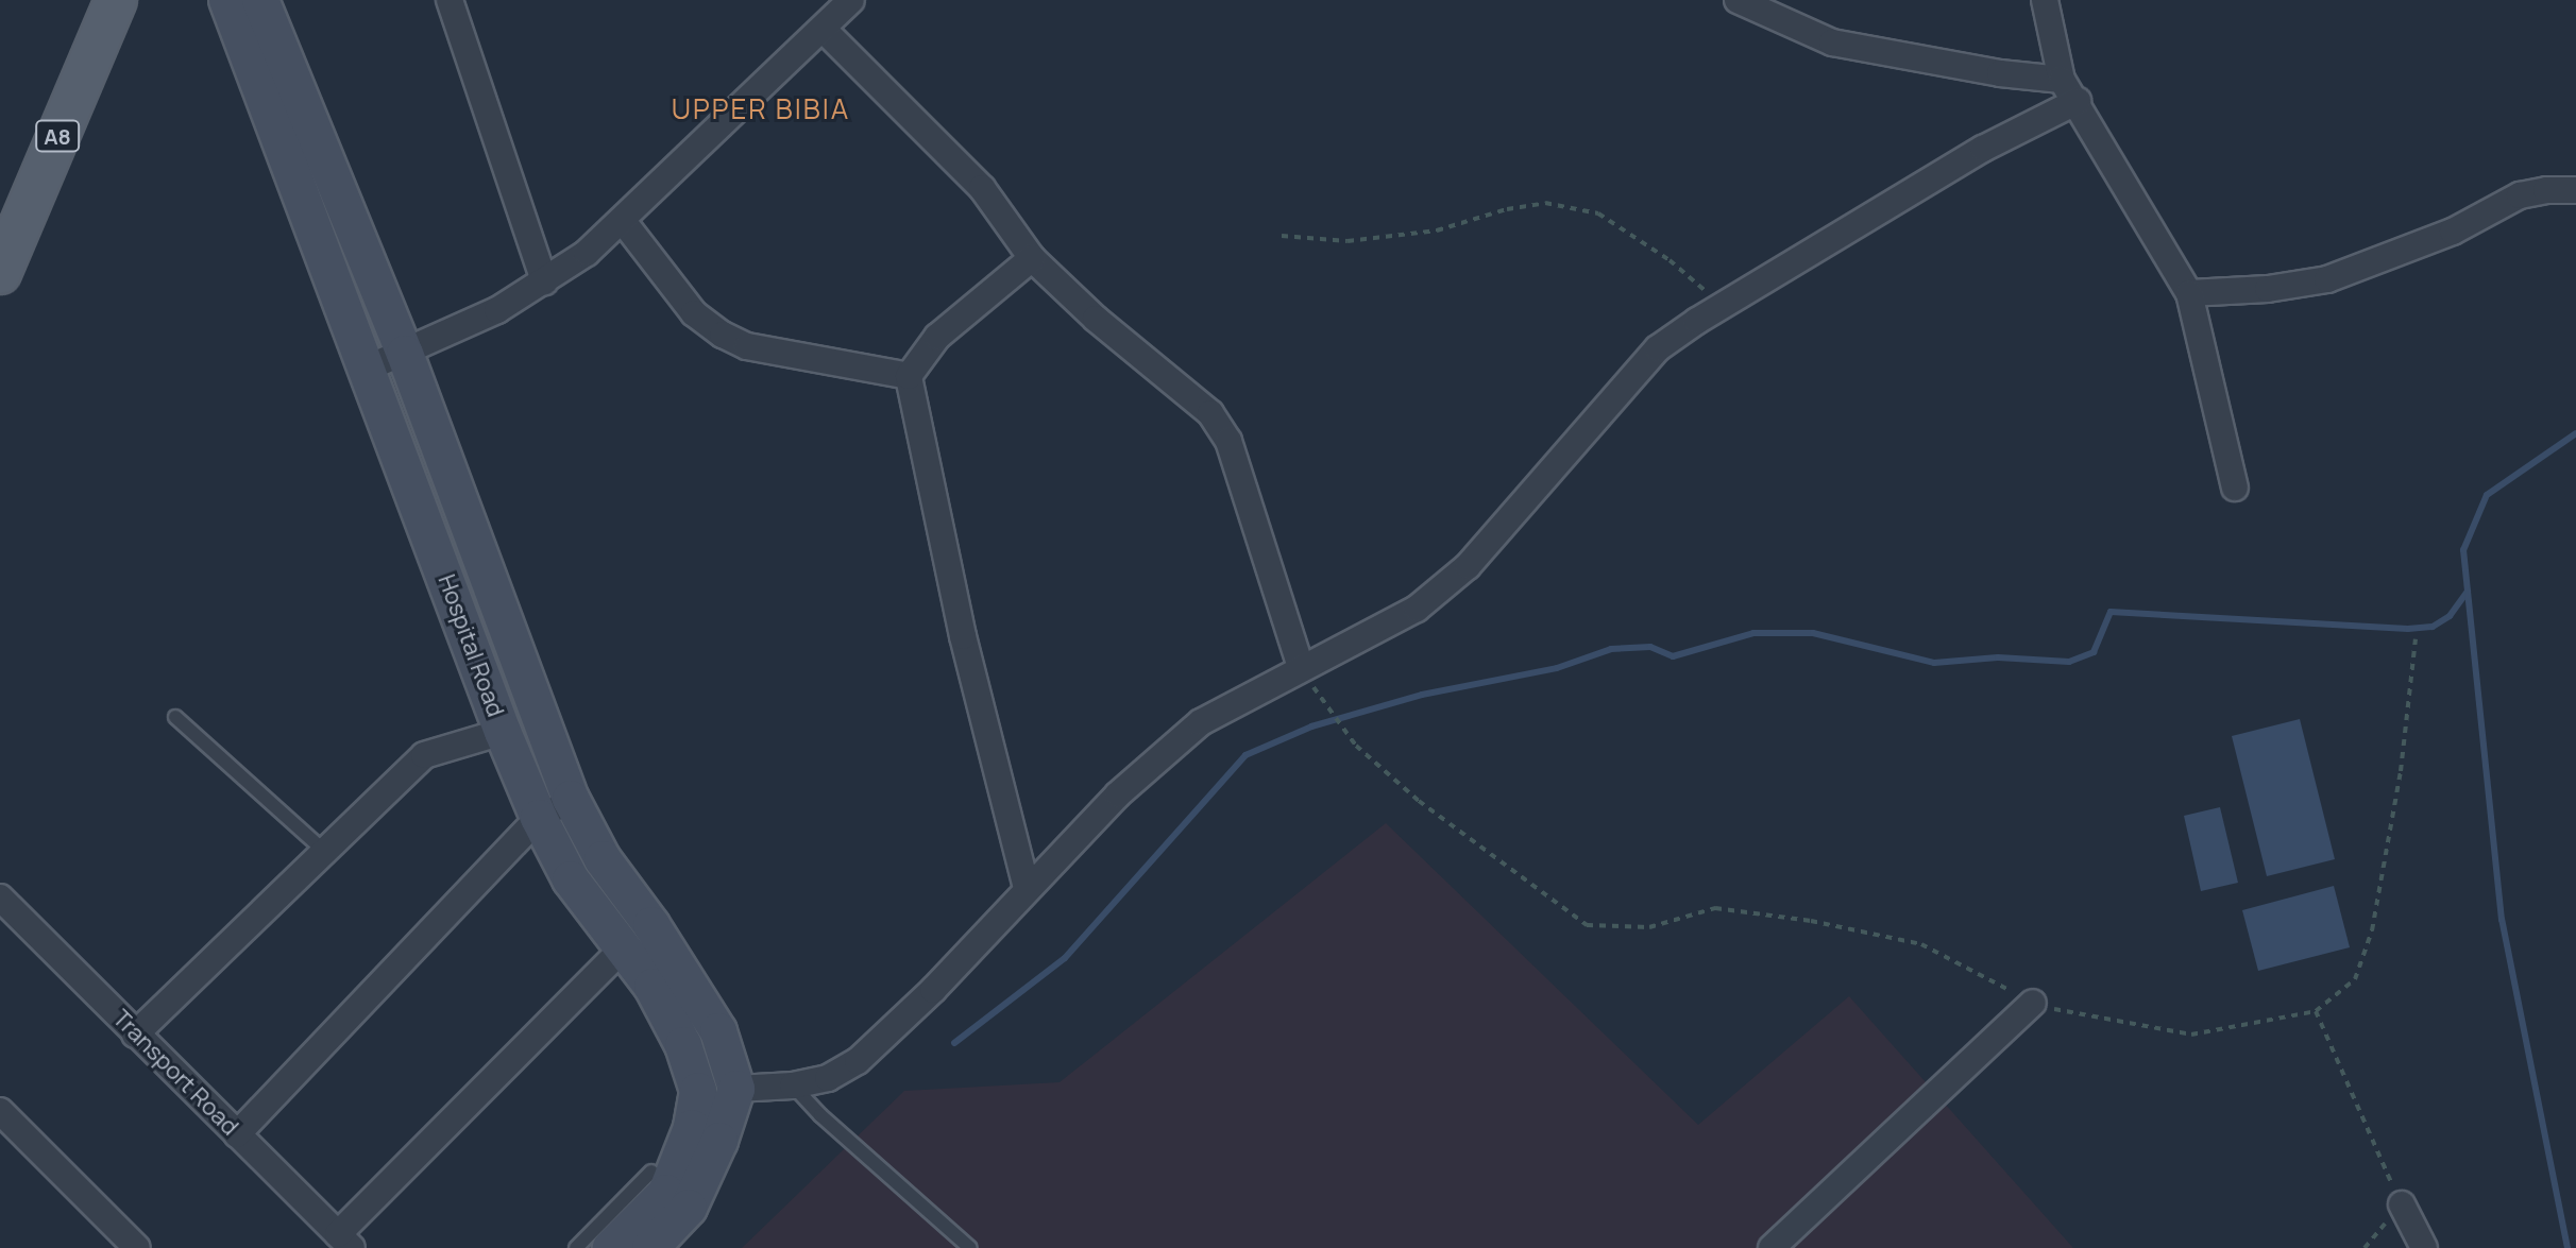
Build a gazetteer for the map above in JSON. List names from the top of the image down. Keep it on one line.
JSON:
{"streets":{"main road":["A8","Hospital Road"],"street":["Transport Road"]},"districts":["UPPER BIBIA"]}
